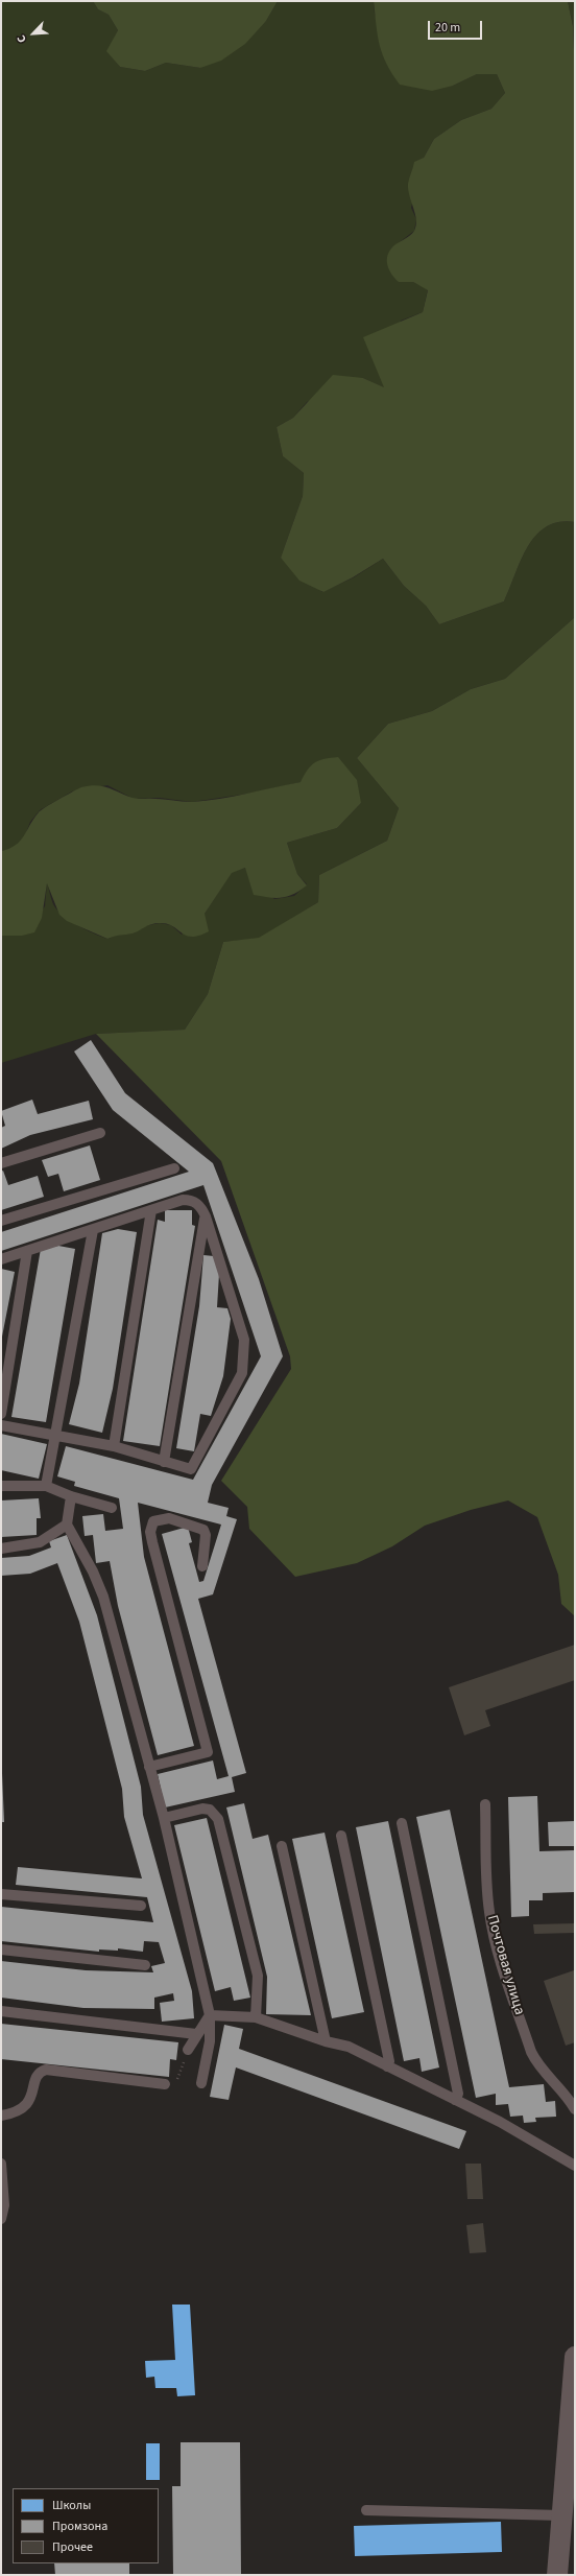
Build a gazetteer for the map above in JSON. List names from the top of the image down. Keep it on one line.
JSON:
{"streets":{"lane":["Почтовая улица"]},"legend":["Школы","Промзона","Прочее"],"scale_bar":"20 m","north":"bottom left"}
